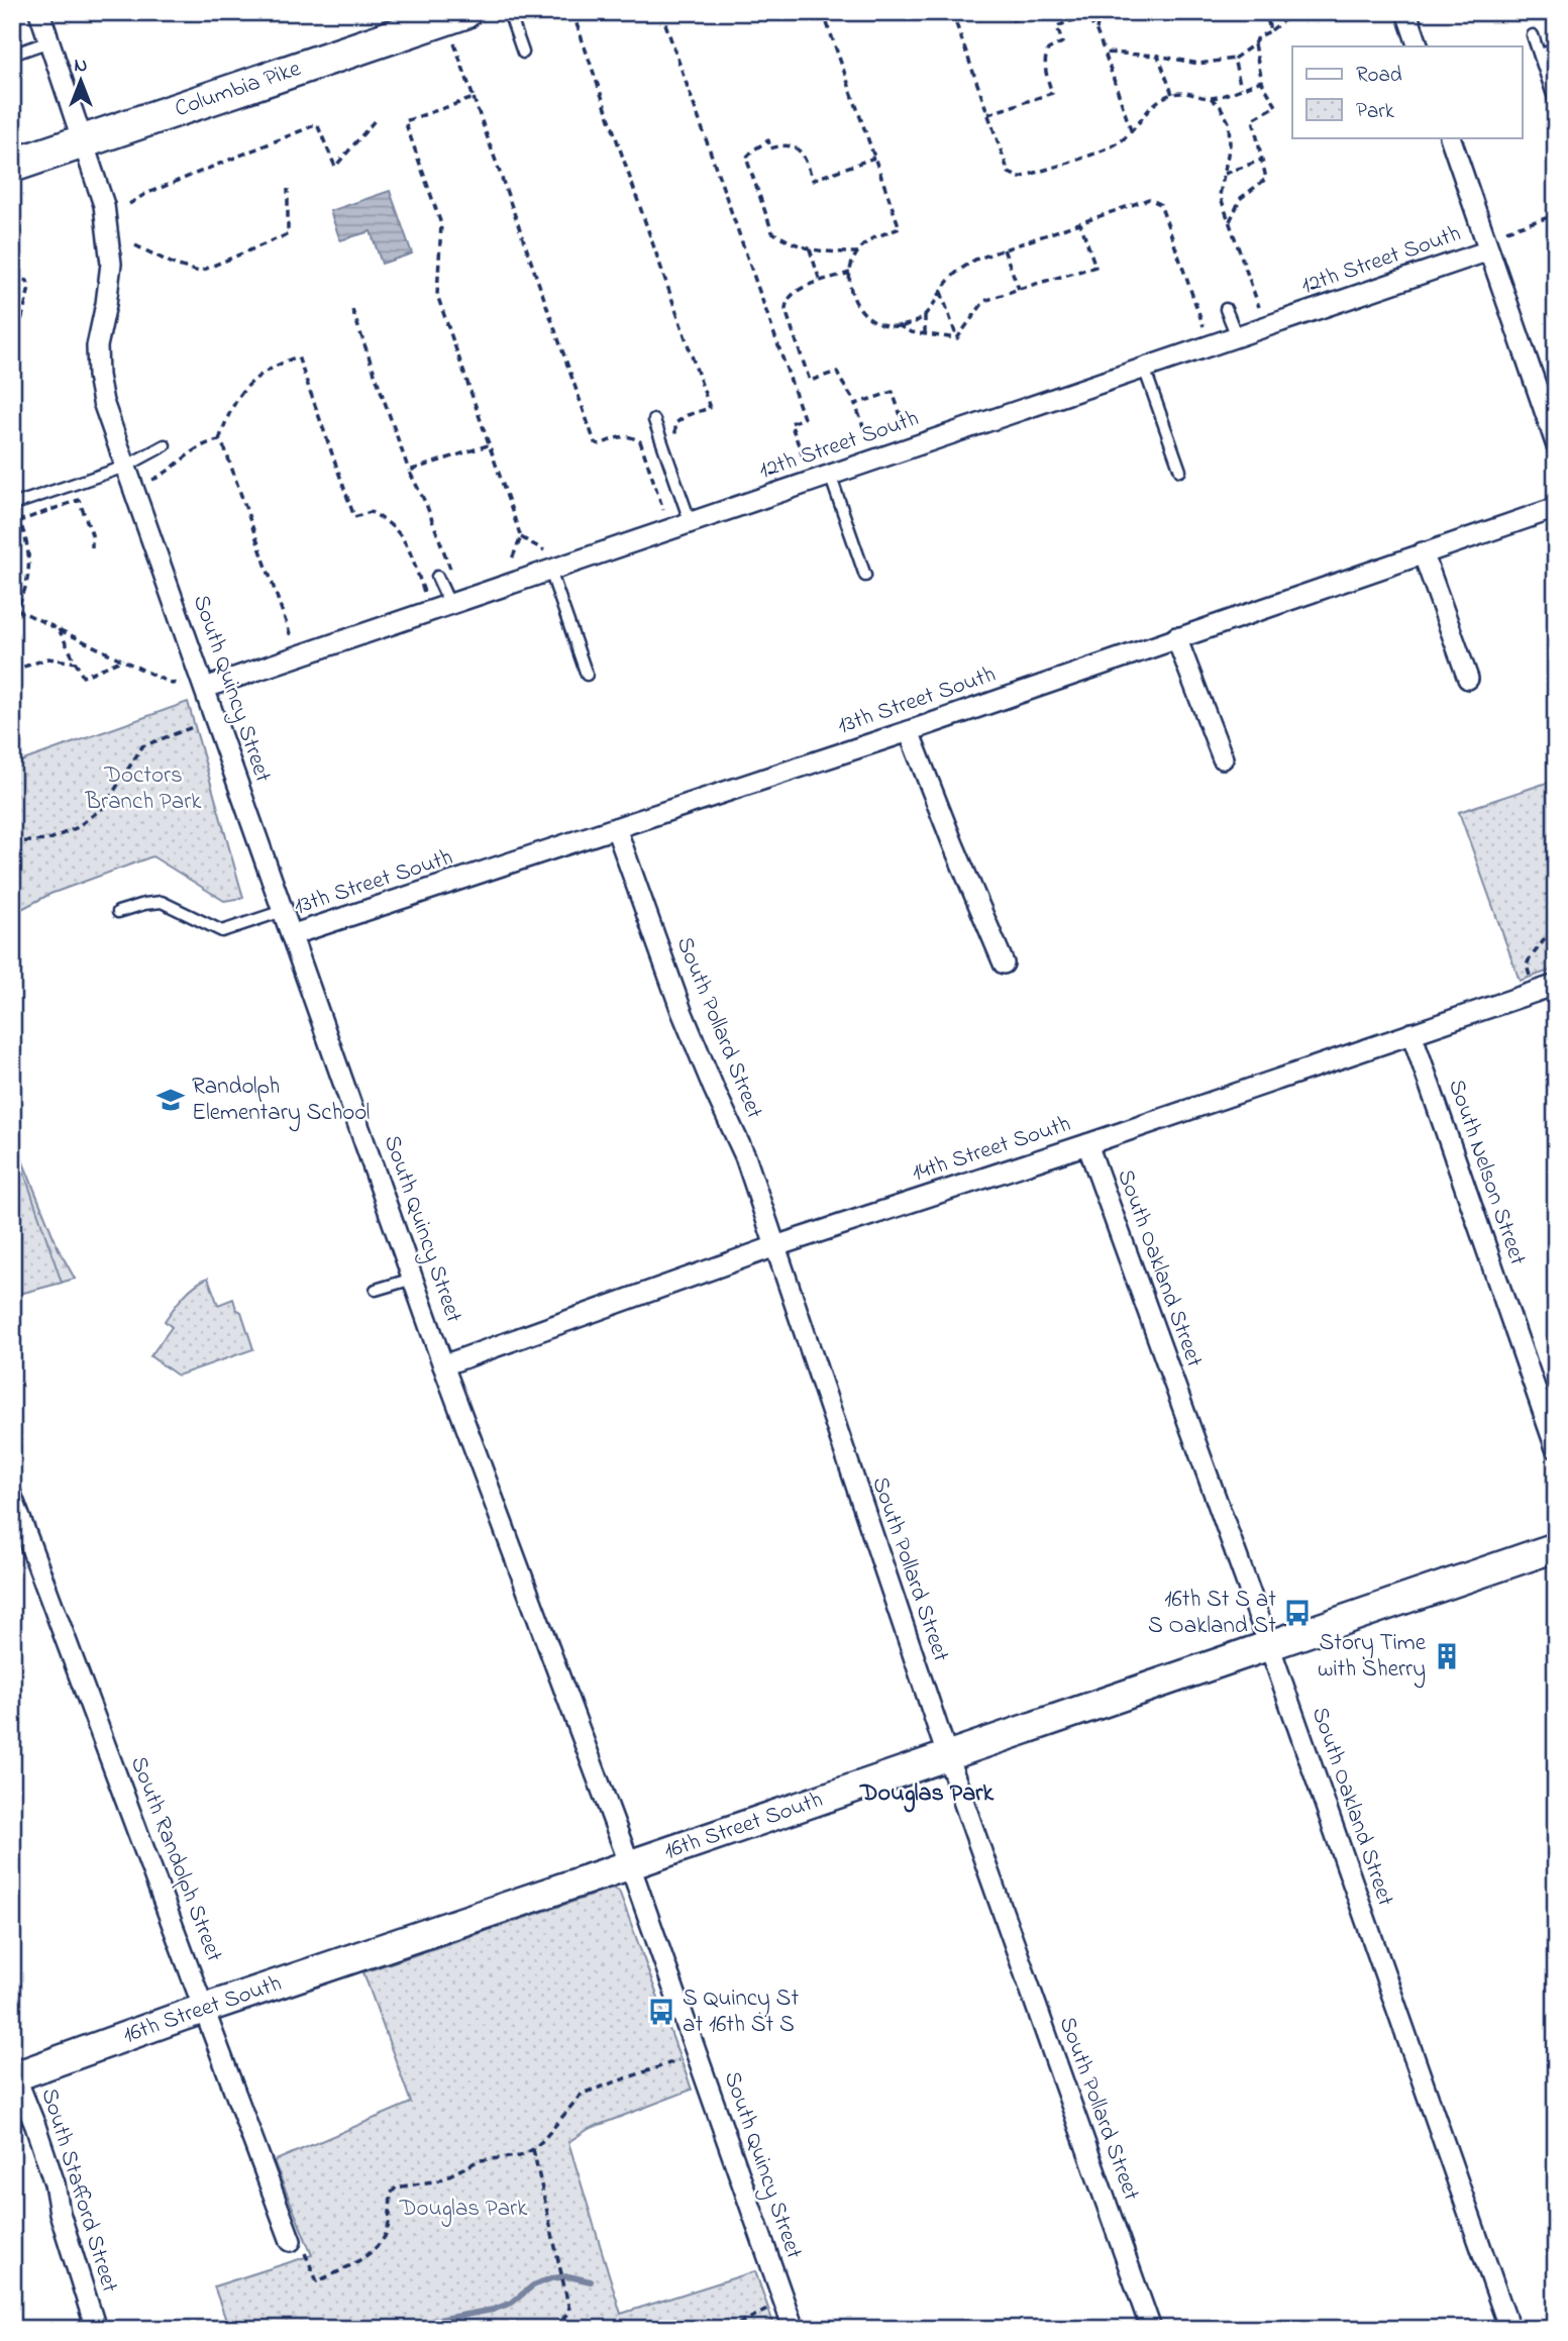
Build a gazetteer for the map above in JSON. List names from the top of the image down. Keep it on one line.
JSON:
{"streets":{"main road":["Columbia Pike"],"street":["12th Street South","South Quincy Street","13th Street South","South Pollard Street","14th Street South","South Nelson Street","South Oakland Street","16th Street South","South Randolph Street","South Stafford Street"]},"crossings":[["Columbia Pike","South Quincy Street"],["12th Street South","South Quincy Street"],["South Quincy Street","13th Street South"],["South Quincy Street","14th Street South"],["South Quincy Street","16th Street South"],["13th Street South","South Pollard Street"],["South Pollard Street","14th Street South"],["South Pollard Street","16th Street South"],["14th Street South","South Nelson Street"],["14th Street South","South Oakland Street"],["South Oakland Street","16th Street South"],["16th Street South","South Randolph Street"],["16th Street South","South Stafford Street"]],"districts":["Douglas Park"],"parks":["Doctors Branch Park","Douglas Park"],"places":{"school or university":["Randolph Elementary School"],"bus stop":["16th St S at S Oakland St","S Quincy St at 16th St S"],"building":["Story Time with Sherry"]},"legend":["Road","Park"],"north":"top"}
